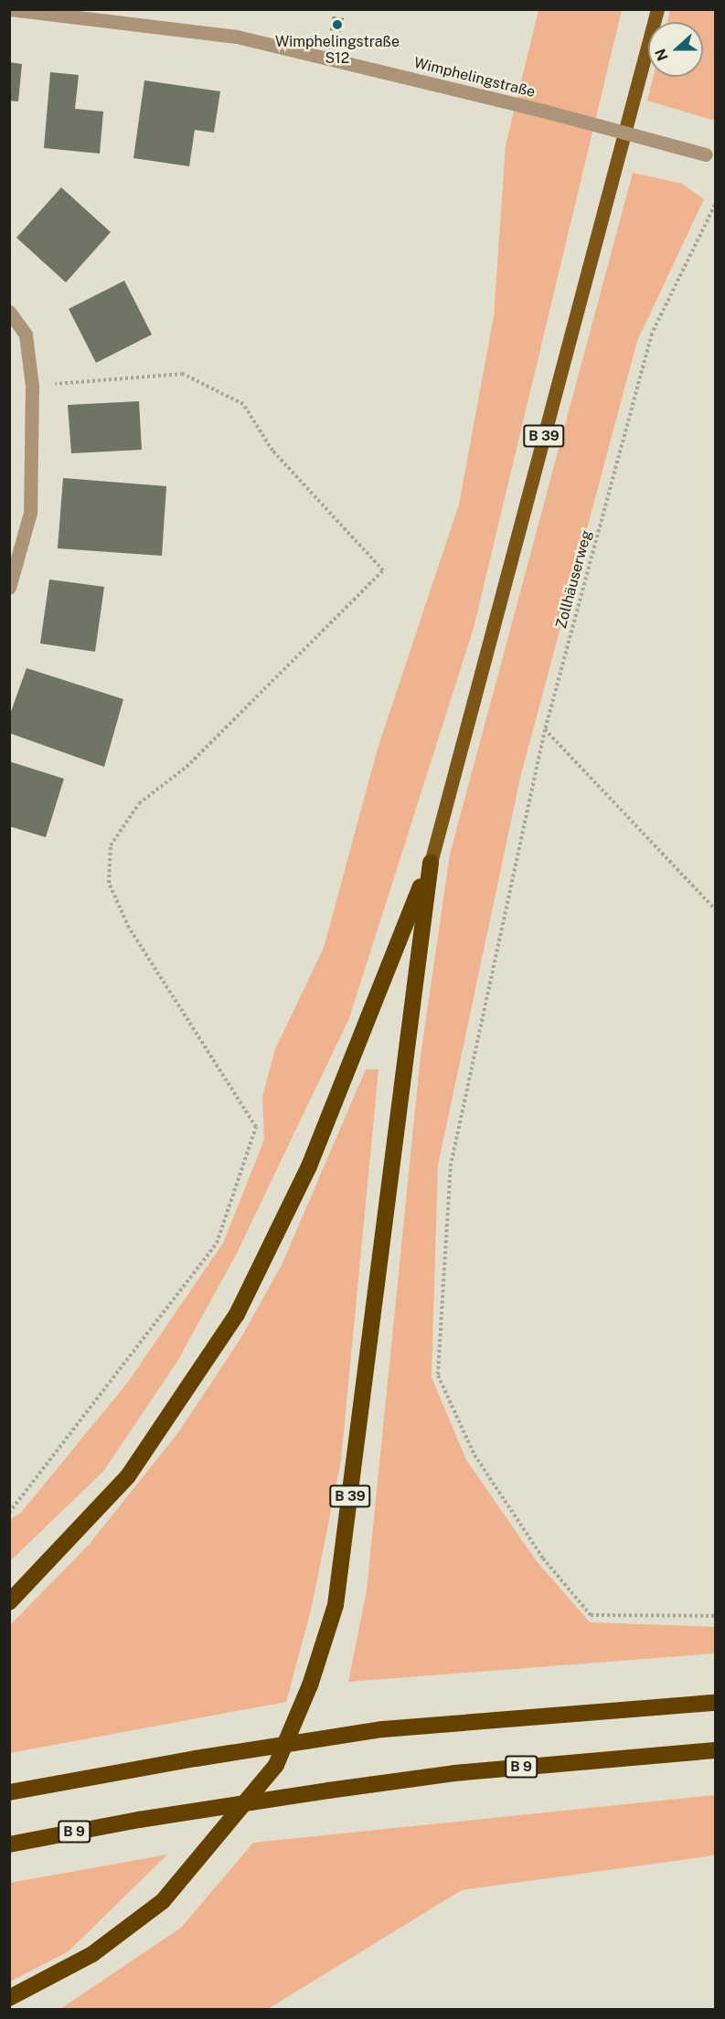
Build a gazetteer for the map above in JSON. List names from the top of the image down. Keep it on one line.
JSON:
{"streets":{"highway":["B 39","B 9"],"street":["Wimphelingstraße"],"path":["Zollhäuserweg"]},"places":["Wimphelingstraße S12"],"north":"left"}
